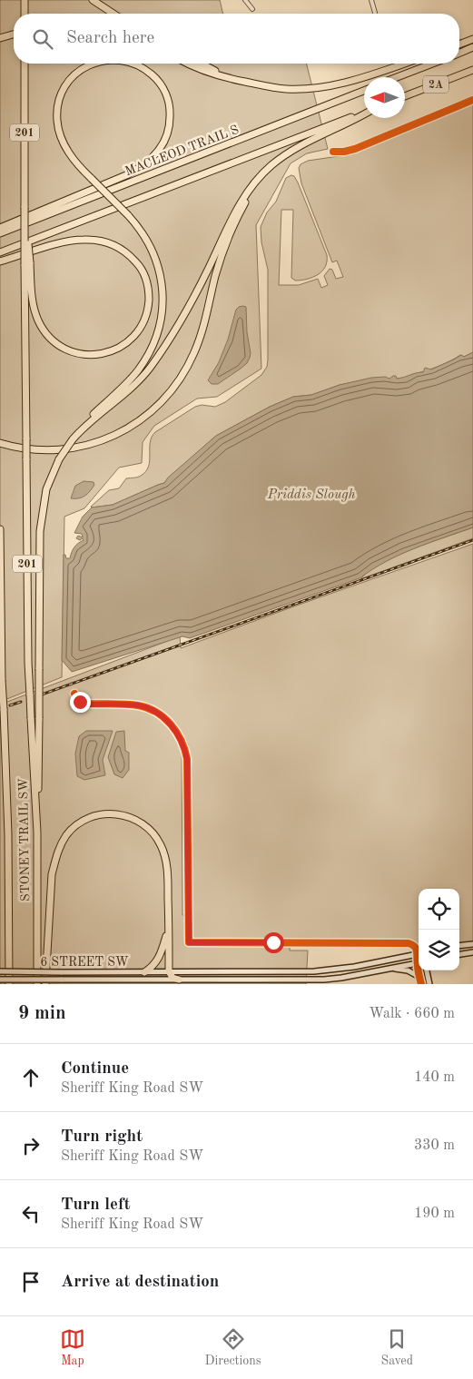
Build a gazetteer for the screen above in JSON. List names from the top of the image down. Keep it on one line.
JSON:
{"streets":{"highway":["2A","201","MACLEOD TRAIL S","STONEY TRAIL SW"],"main road":["6 STREET SW"]},"crossings":[["201","STONEY TRAIL SW"]],"water":["Priddis Slough"],"north":"left","page":{"search":"Search here","heading":["9 min","Walk · 660 m"],"list":[["Continue","Sheriff King Road SW","140 m"],["Turn right","Sheriff King Road SW","330 m"],["Turn left","Sheriff King Road SW","190 m"],"Arrive at destination"],"nav":["Map","Directions","Saved"]}}
